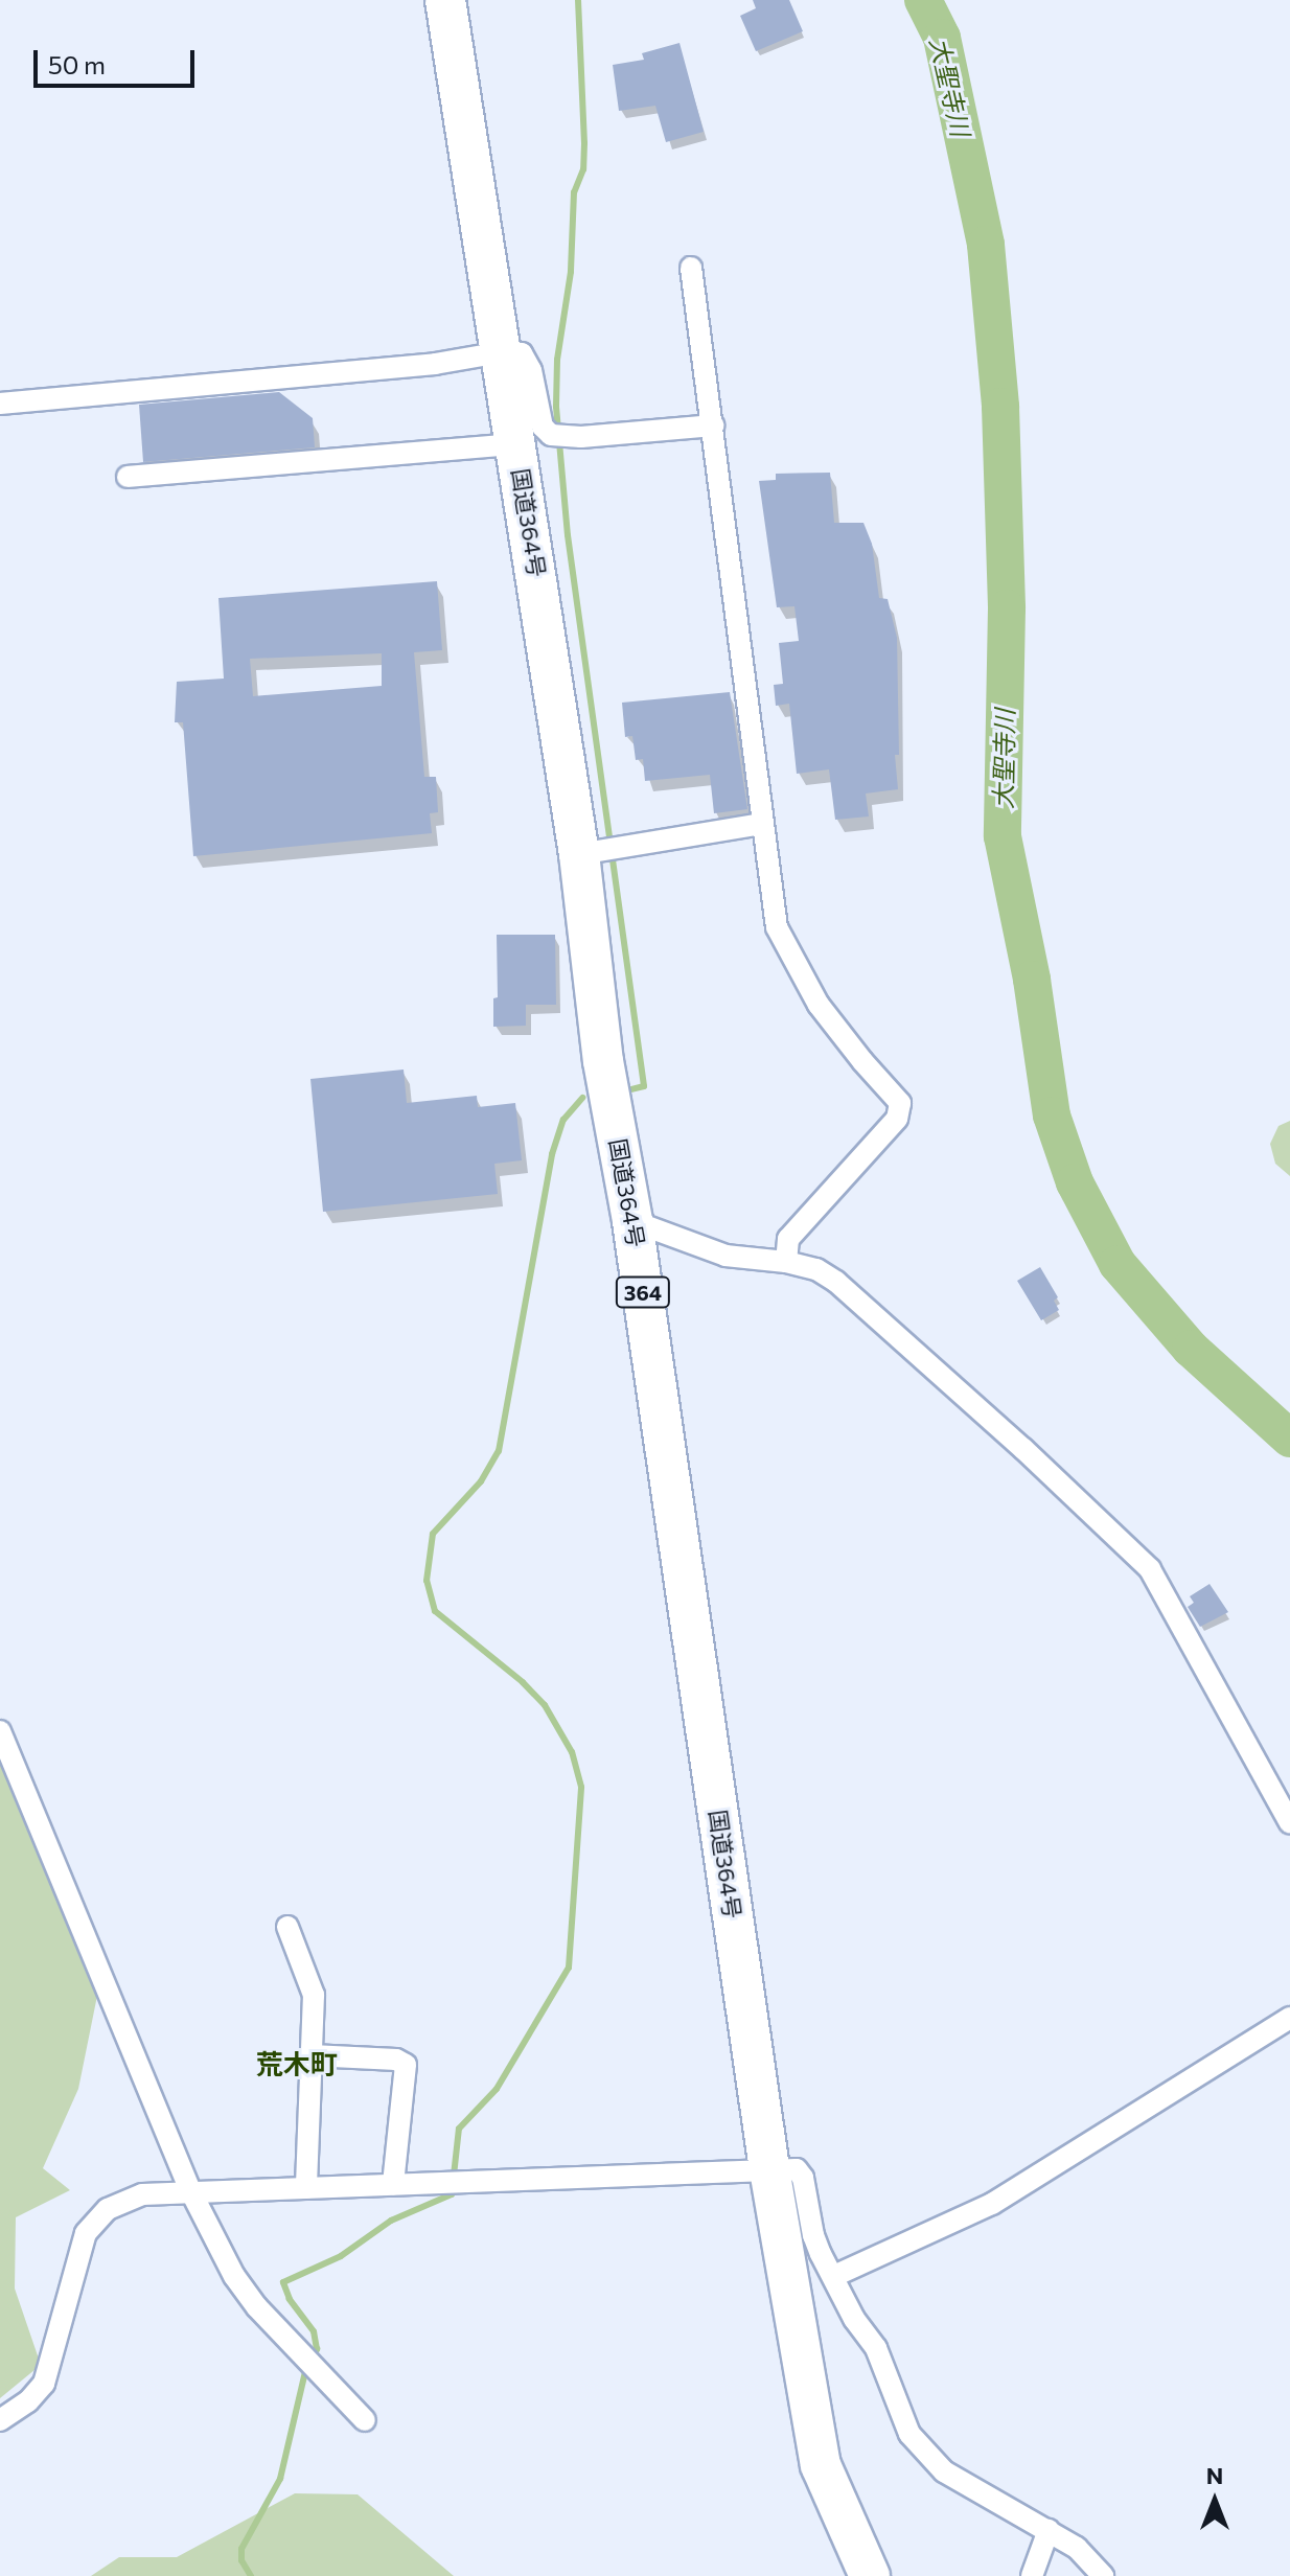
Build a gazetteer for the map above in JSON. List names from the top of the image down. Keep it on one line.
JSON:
{"streets":{"highway":["国道364号","364"]},"districts":["荒木町"],"water":["大聖寺川"],"scale_bar":"50 m","north":"top"}
